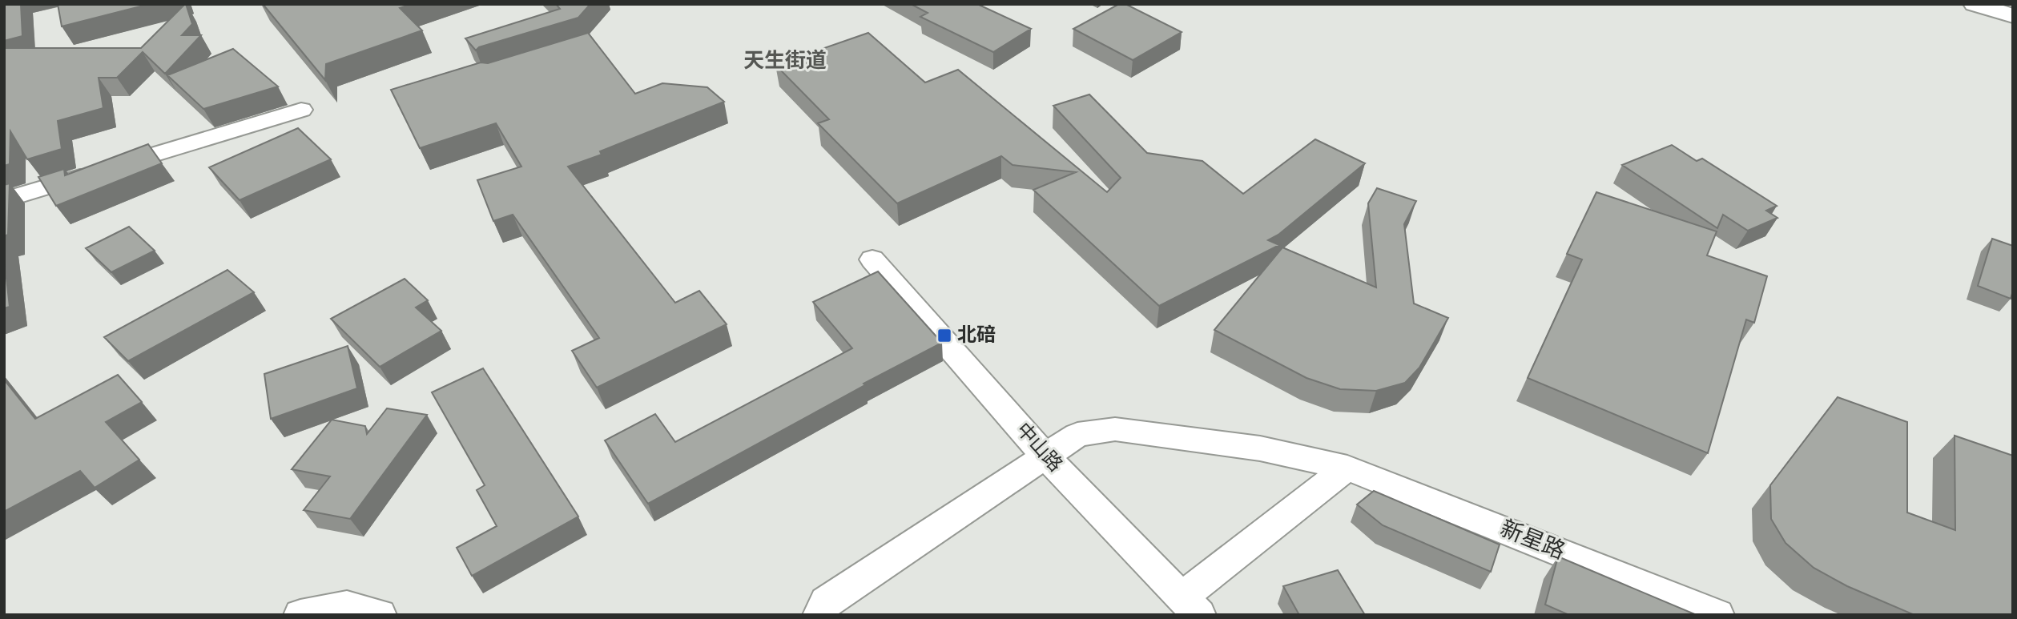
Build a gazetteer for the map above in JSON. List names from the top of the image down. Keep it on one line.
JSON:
{"streets":{"street":["中山路","新星路"]},"crossings":[["中山路","新星路"]],"districts":["天生街道"],"places":{"transit":["北碚"]}}
